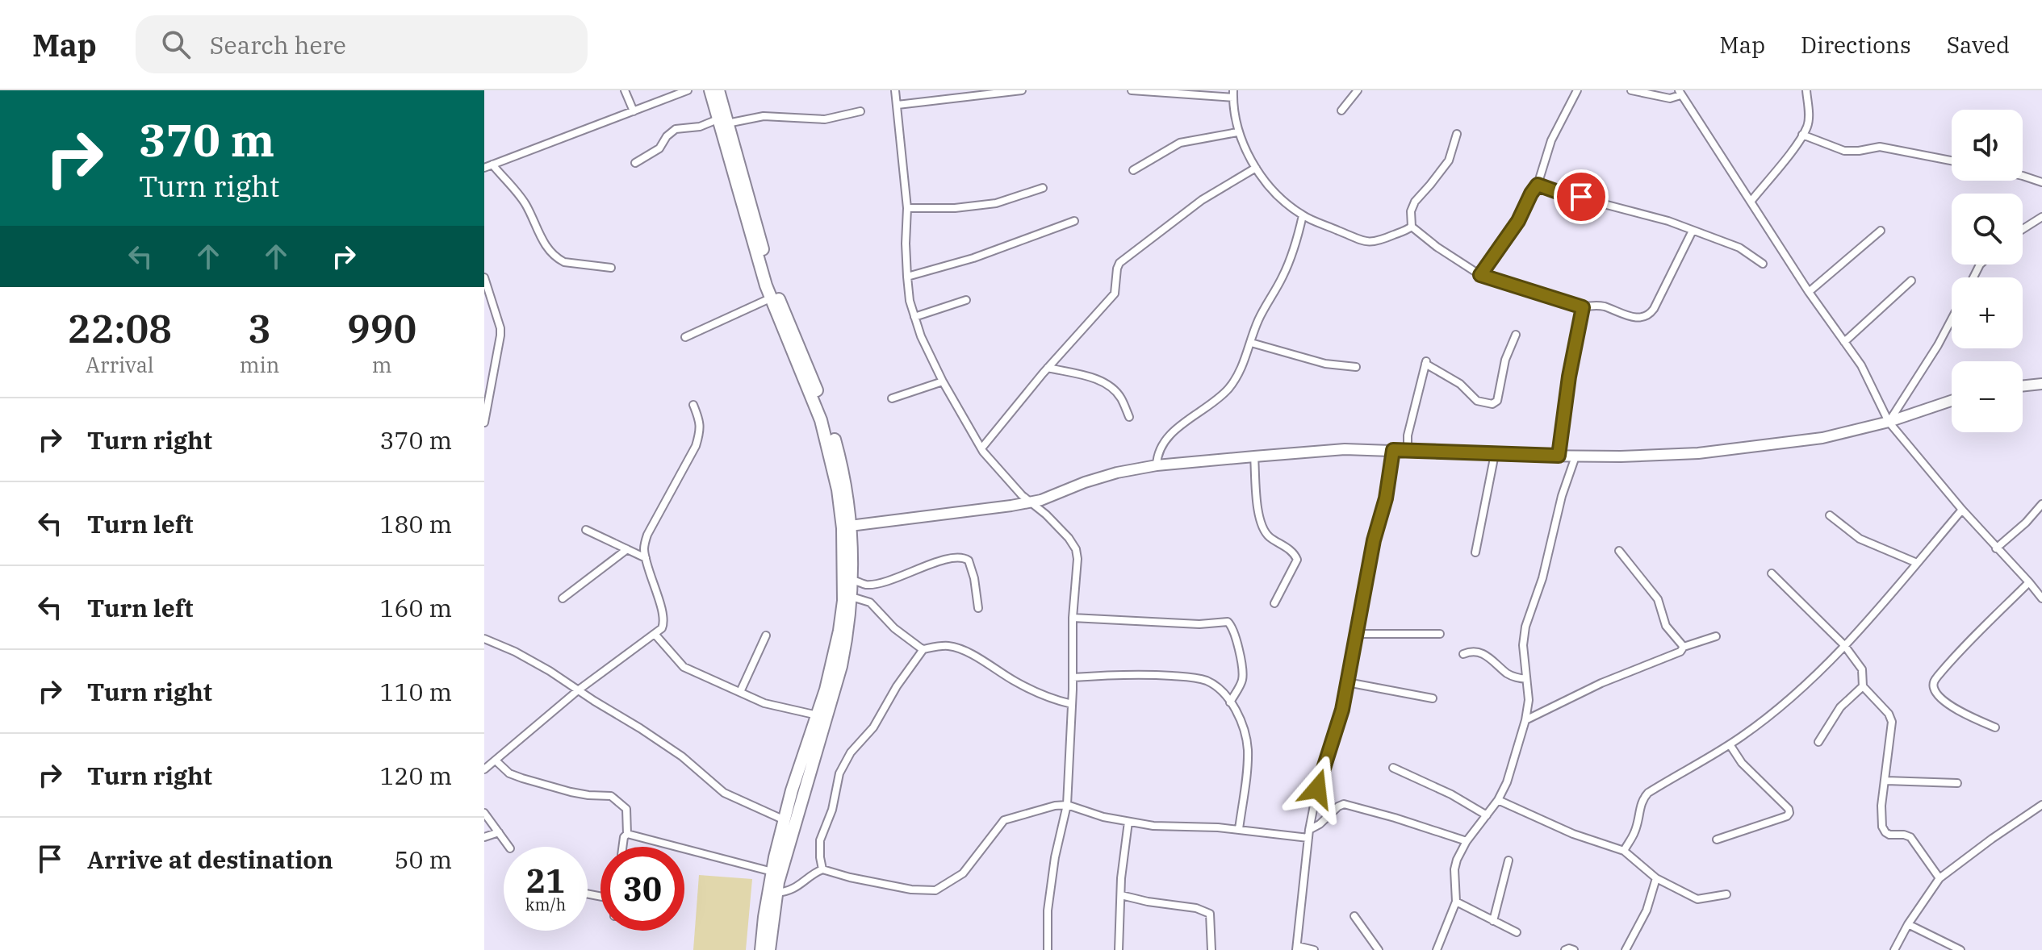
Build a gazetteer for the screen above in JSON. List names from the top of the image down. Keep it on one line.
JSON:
{"page":{"header":"Map","search":"Search here","nav":["Map","Directions","Saved"],"turn":["370 m","Turn right"],"map_buttons":["+","−"],"eta":["22:08","Arrival","3","min","990","m"],"list":[{"name":"Turn right","value":"370 m"},{"name":"Turn left","value":"180 m"},{"name":"Turn left","value":"160 m"},{"name":"Turn right","value":"110 m"},{"name":"Turn right","value":"120 m"},{"name":"Arrive at destination","value":"50 m"}],"speed":"21 km/h","limit":"30"}}
